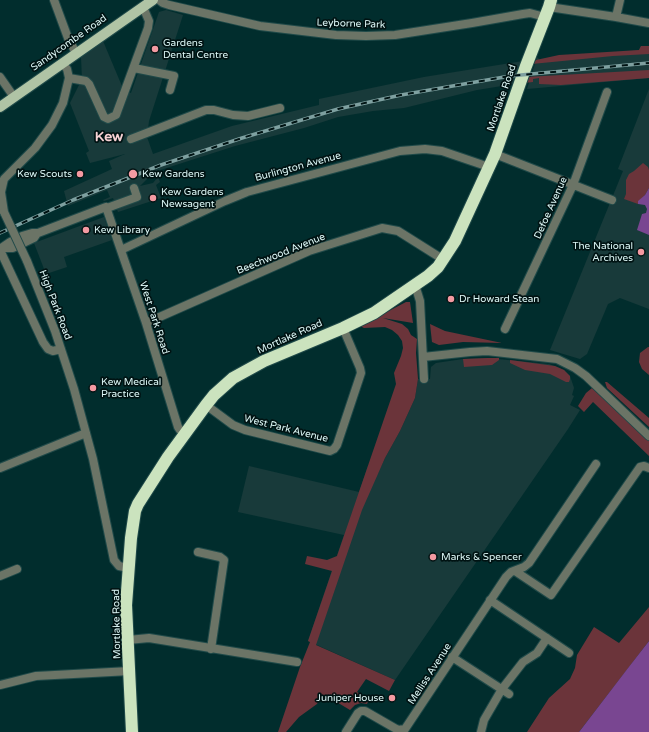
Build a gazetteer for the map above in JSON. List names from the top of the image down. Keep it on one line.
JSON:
{"streets":{"highway":["Mortlake Road"],"main road":["Sandycombe Road"],"street":["Leyborne Park","Burlington Avenue","Defoe Avenue","Beechwood Avenue","High Park Road","West Park Road","West Park Avenue","Melliss Avenue"]},"crossings":[["Leyborne Park","Mortlake Road"],["Mortlake Road","Burlington Avenue"],["Mortlake Road","Beechwood Avenue"],["Mortlake Road","High Park Road"],["Mortlake Road","West Park Road"],["Mortlake Road","West Park Avenue"],["Burlington Avenue","West Park Road"],["Beechwood Avenue","West Park Road"]],"districts":["Kew"],"places":["Gardens Dental Centre","Kew Scouts","Kew Gardens","Kew Gardens Newsagent","Kew Library","The National Archives","Dr Howard Stean","Kew Medical Practice","Marks & Spencer","Juniper House"]}
